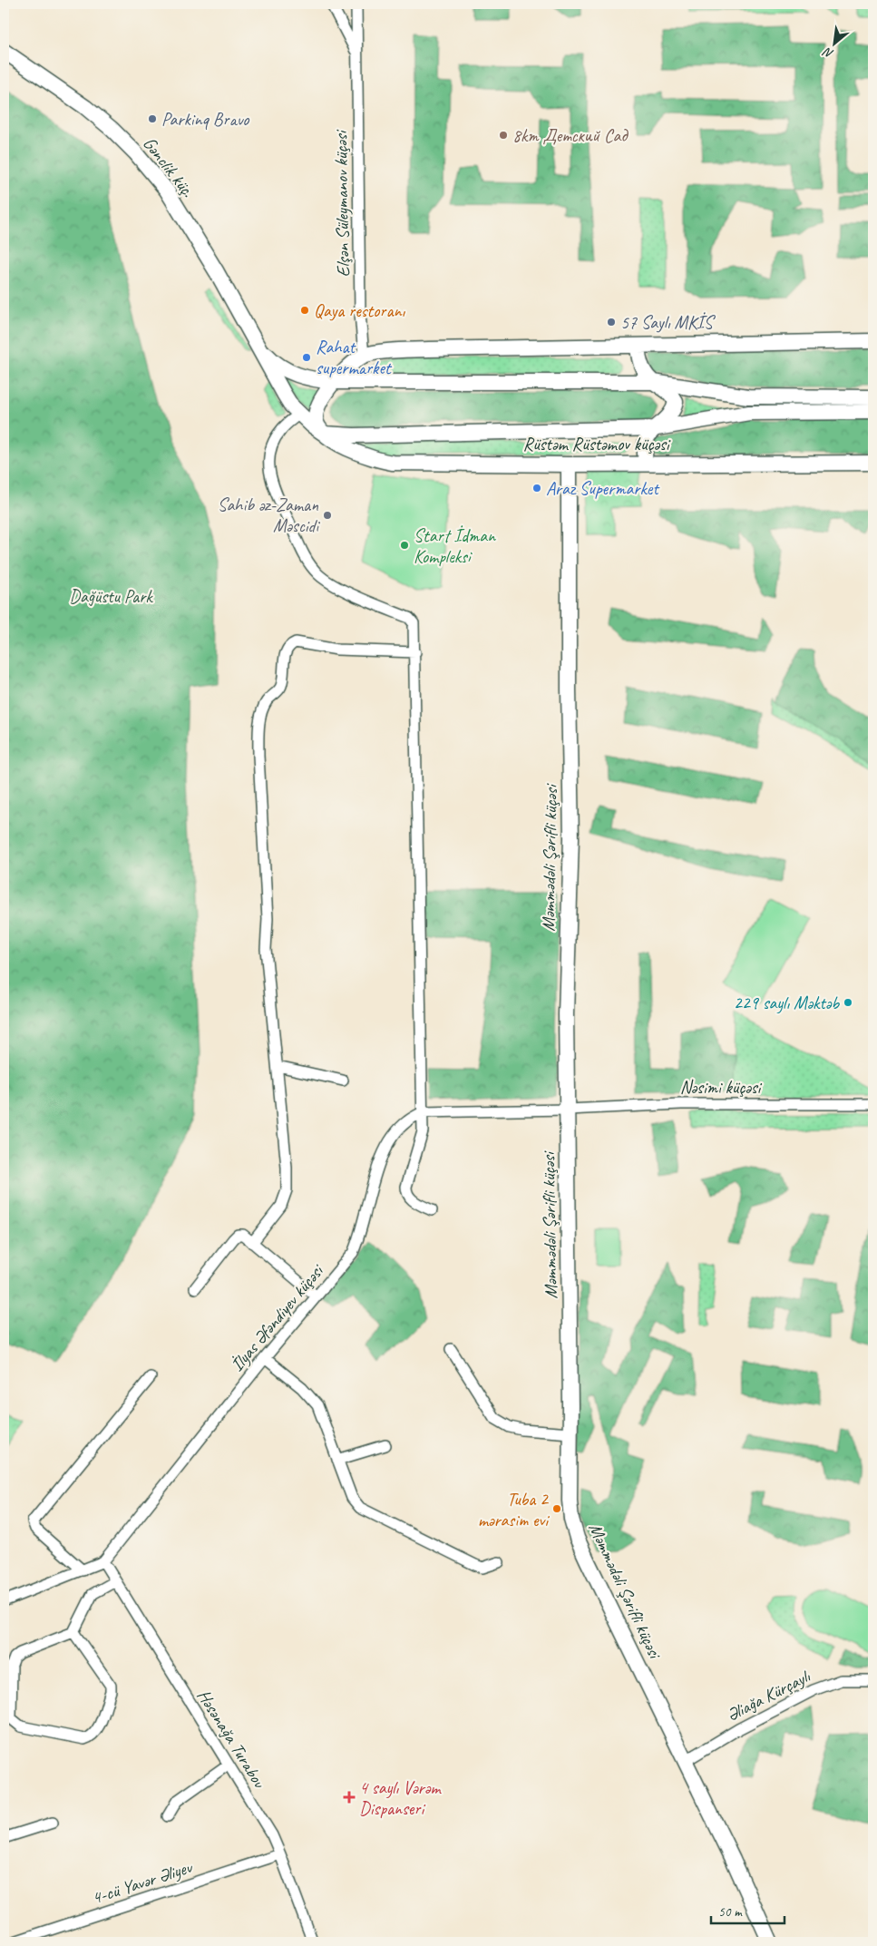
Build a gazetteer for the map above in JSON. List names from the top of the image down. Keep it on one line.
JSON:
{"streets":{"street":["Gənclik küç.","Elşən Süleymanov küçəsi","Rüstəm Rüstəmov küçəsi","Məmmədəli Şərifli küçəsi","Nəsimi küçəsi","İlyas Əfəndiyev küçəsi","Əliağa Kürçaylı","Həsənağa Turabov","4-cü Yavər Əliyev"]},"crossings":[["Gənclik küç.","Rüstəm Rüstəmov küçəsi"],["Rüstəm Rüstəmov küçəsi","Məmmədəli Şərifli küçəsi"],["Məmmədəli Şərifli küçəsi","Nəsimi küçəsi"],["Məmmədəli Şərifli küçəsi","Əliağa Kürçaylı"],["İlyas Əfəndiyev küçəsi","Həsənağa Turabov"],["Həsənağa Turabov","4-cü Yavər Əliyev"]],"parks":["Dağüstu Park"],"places":{"other":["Parkinq Bravo","8km Детский Сад","Qaya restoranı","57 Saylı MKİS","Rahat supermarket","Araz Supermarket","Sahib əz-Zaman Məscidi","Start İdman Kompleksi","229 saylı Məktəb","Tuba 2 mərasim evi"],"health":["4 saylı Vərəm Dispanseri"]},"scale_bar":"50 m","north":"bottom left"}
